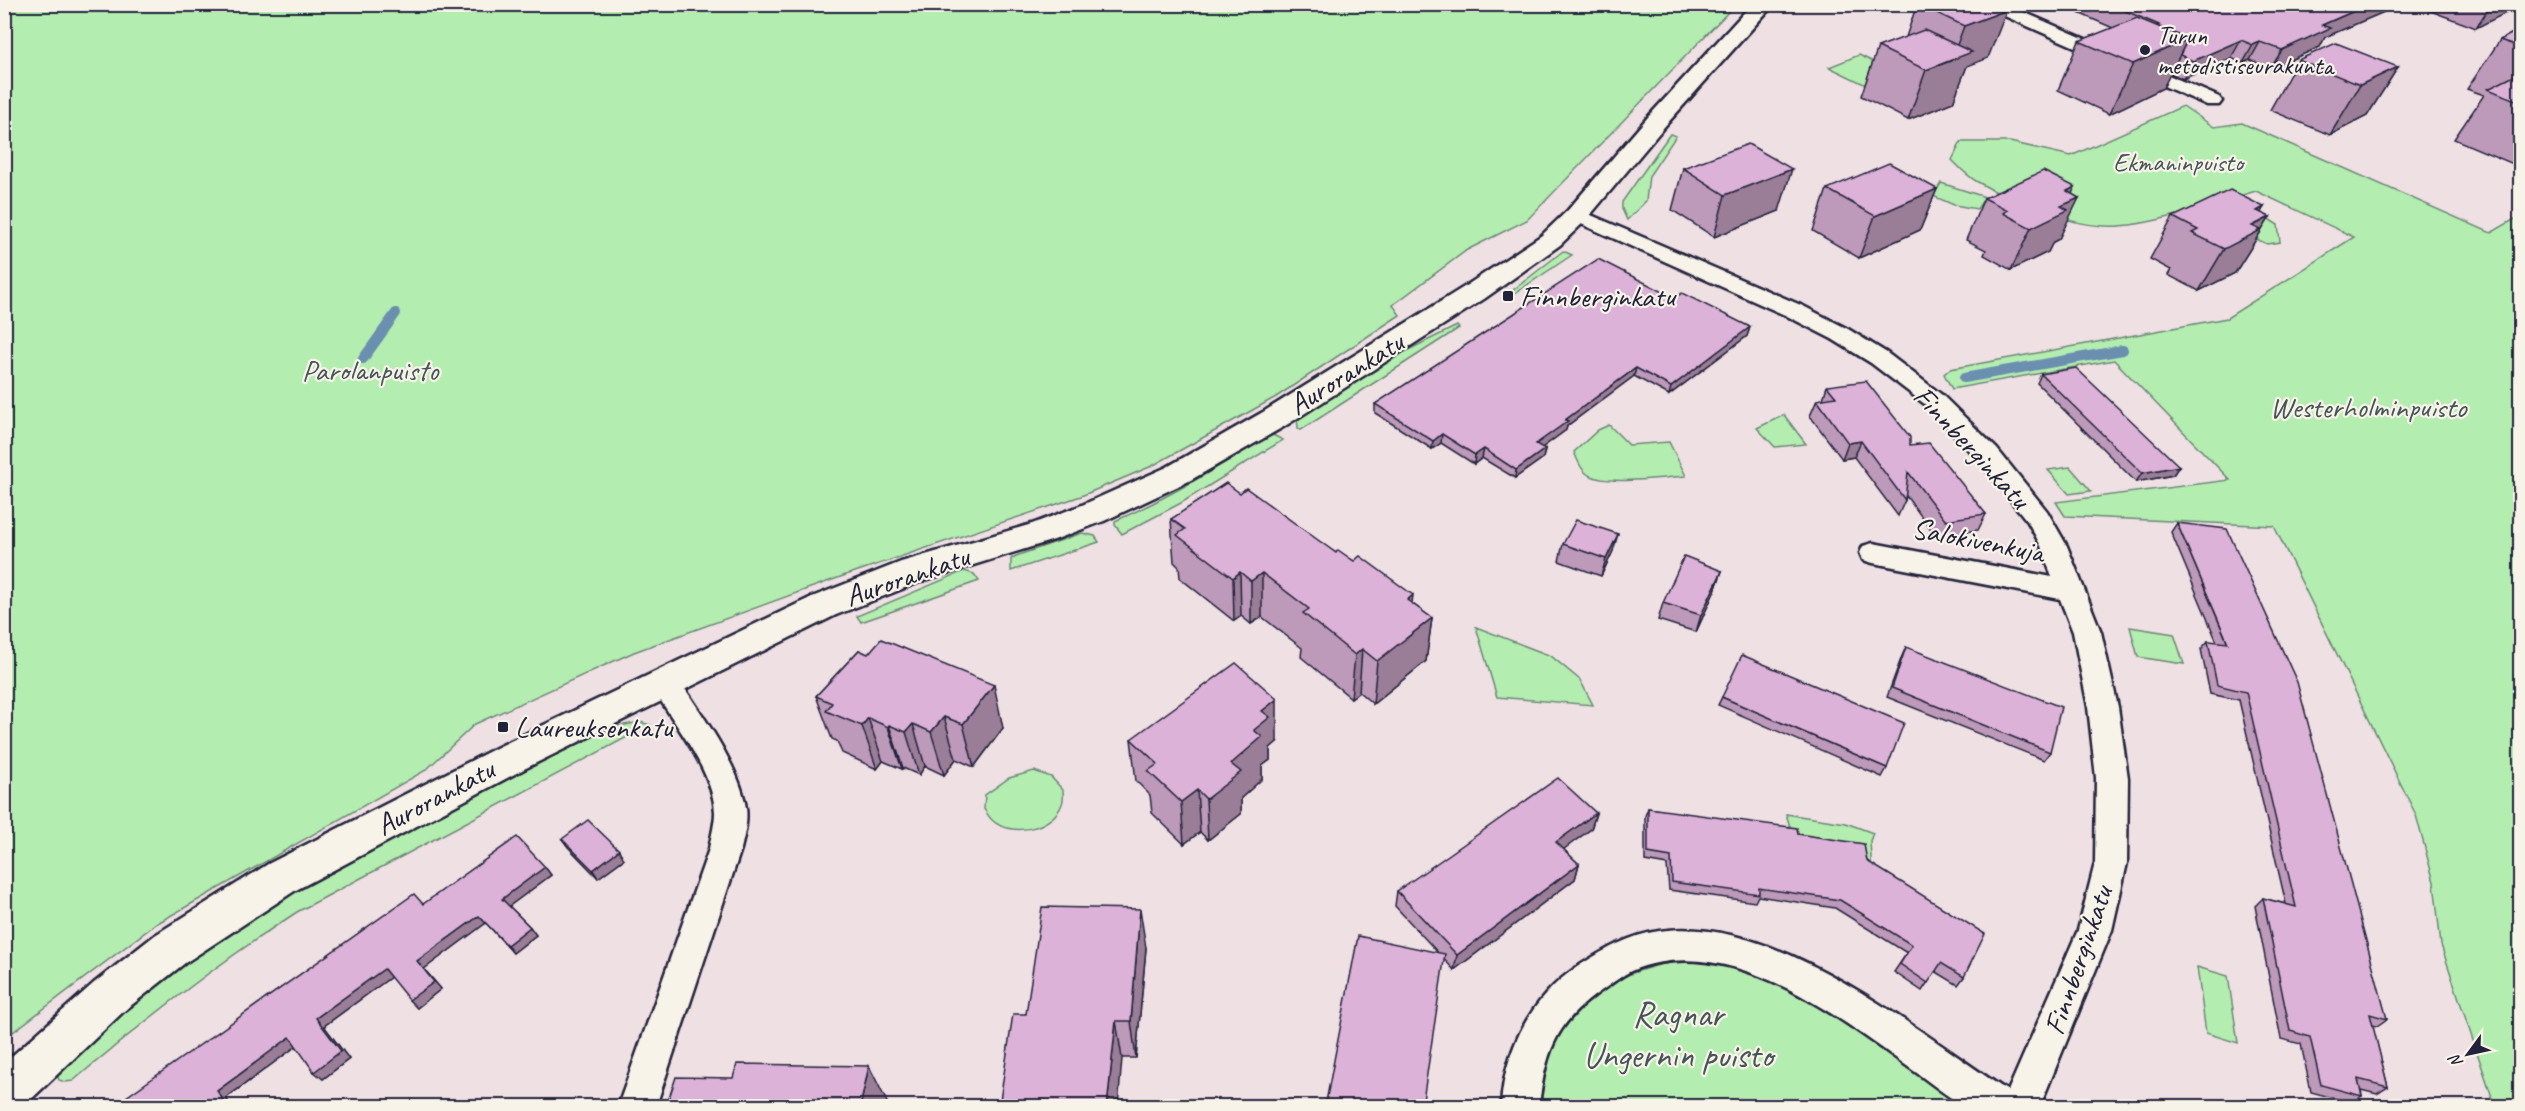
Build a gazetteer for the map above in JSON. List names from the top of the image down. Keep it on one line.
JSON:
{"streets":{"street":["Aurorankatu","Finnberginkatu","Salokivenkuja"]},"crossings":[["Aurorankatu","Finnberginkatu"],["Finnberginkatu","Salokivenkuja"]],"parks":["Ekmaninpuisto","Parolanpuisto","Westerholminpuisto","Ragnar Ungernin puisto"],"places":{"other":["Turun metodistiseurakunta"],"transit":["Finnberginkatu","Laureuksenkatu"]},"north":"bottom left"}
